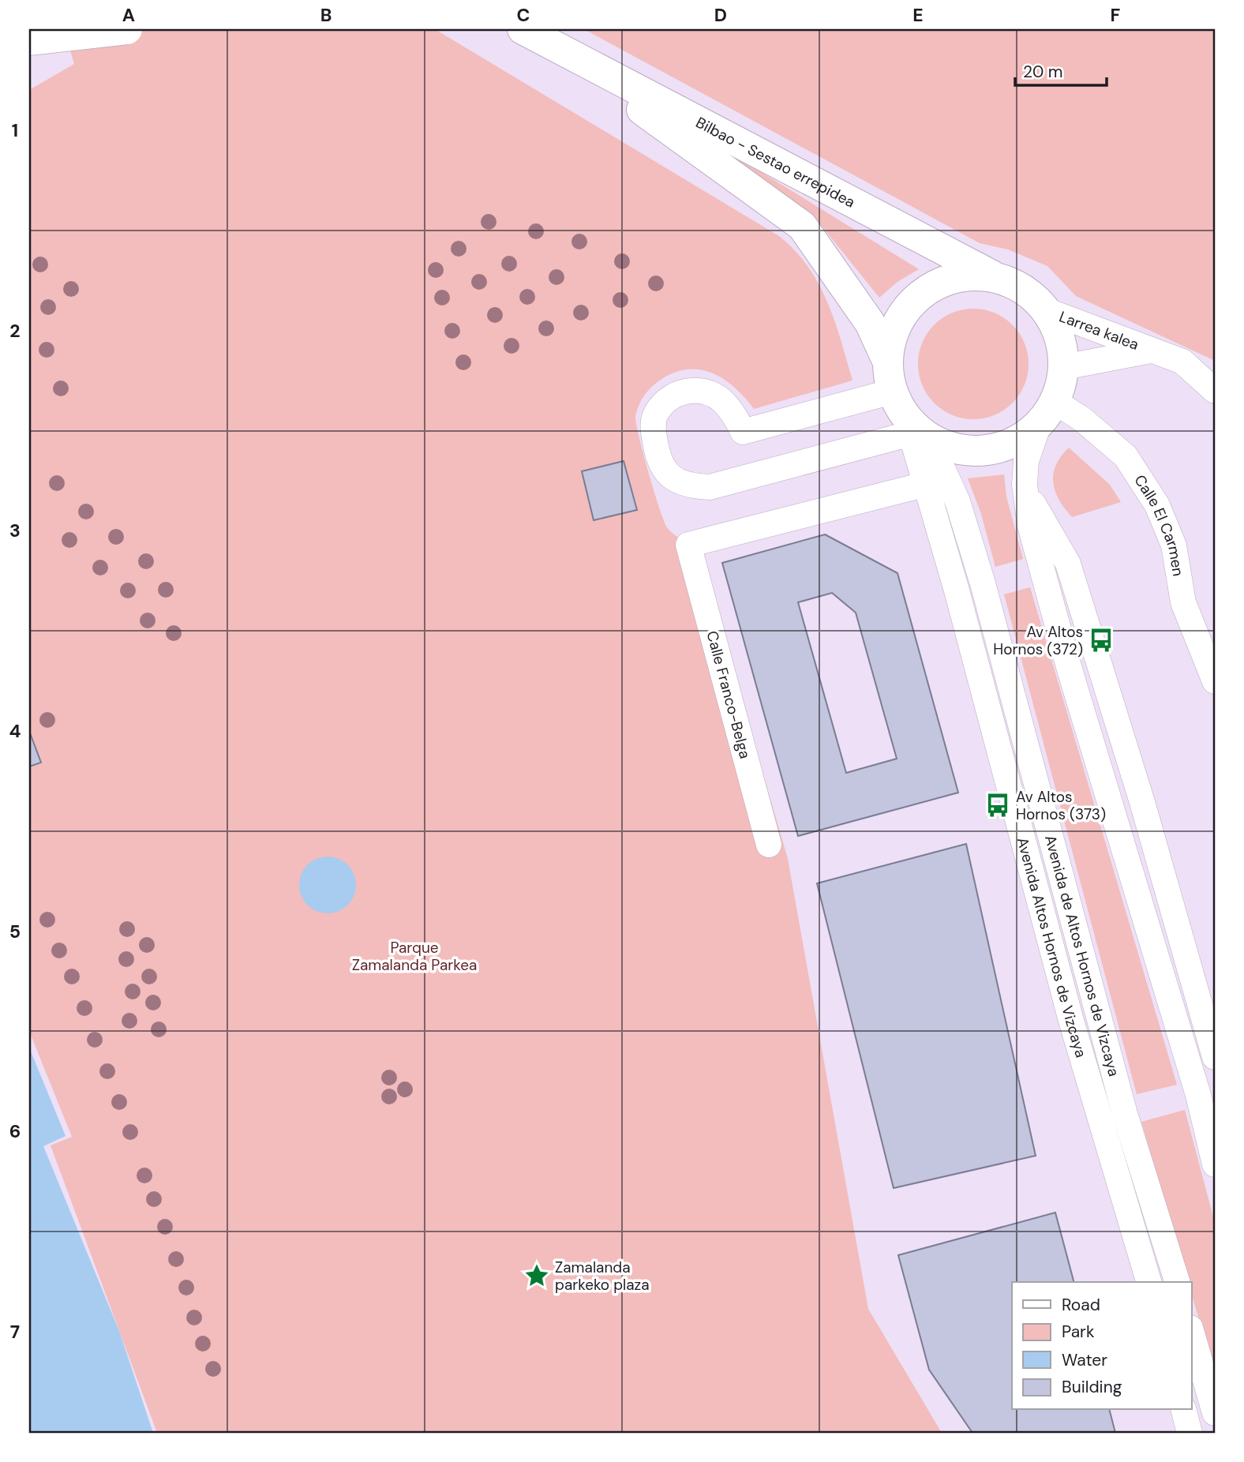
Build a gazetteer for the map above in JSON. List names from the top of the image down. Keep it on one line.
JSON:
{"streets":{"main road":["Bilbao - Sestao errepidea"],"street":["Larrea kalea","Calle El Carmen","Calle Franco-Belga","Avenida Altos Hornos de Vizcaya","Avenida de Altos Hornos de Vizcaya"]},"crossings":[["Bilbao - Sestao errepidea","Larrea kalea"],["Bilbao - Sestao errepidea","Calle El Carmen"],["Bilbao - Sestao errepidea","Avenida Altos Hornos de Vizcaya"],["Bilbao - Sestao errepidea","Avenida de Altos Hornos de Vizcaya"],["Larrea kalea","Calle El Carmen"],["Larrea kalea","Avenida Altos Hornos de Vizcaya"],["Larrea kalea","Avenida de Altos Hornos de Vizcaya"],["Calle El Carmen","Avenida Altos Hornos de Vizcaya"],["Calle El Carmen","Avenida de Altos Hornos de Vizcaya"],["Calle Franco-Belga","Avenida Altos Hornos de Vizcaya"],["Avenida Altos Hornos de Vizcaya","Avenida de Altos Hornos de Vizcaya"]],"parks":["Parque Zamalanda Parkea"],"places":{"bus stop":["Av Altos Hornos (372)","Av Altos Hornos (373)"],"place":["Zamalanda parkeko plaza"]},"legend":["Road","Park","Water","Building"],"scale_bar":"20 m","grid":{"columns":["A","B","C","D","E","F"],"rows":["1","2","3","4","5","6","7"]}}
